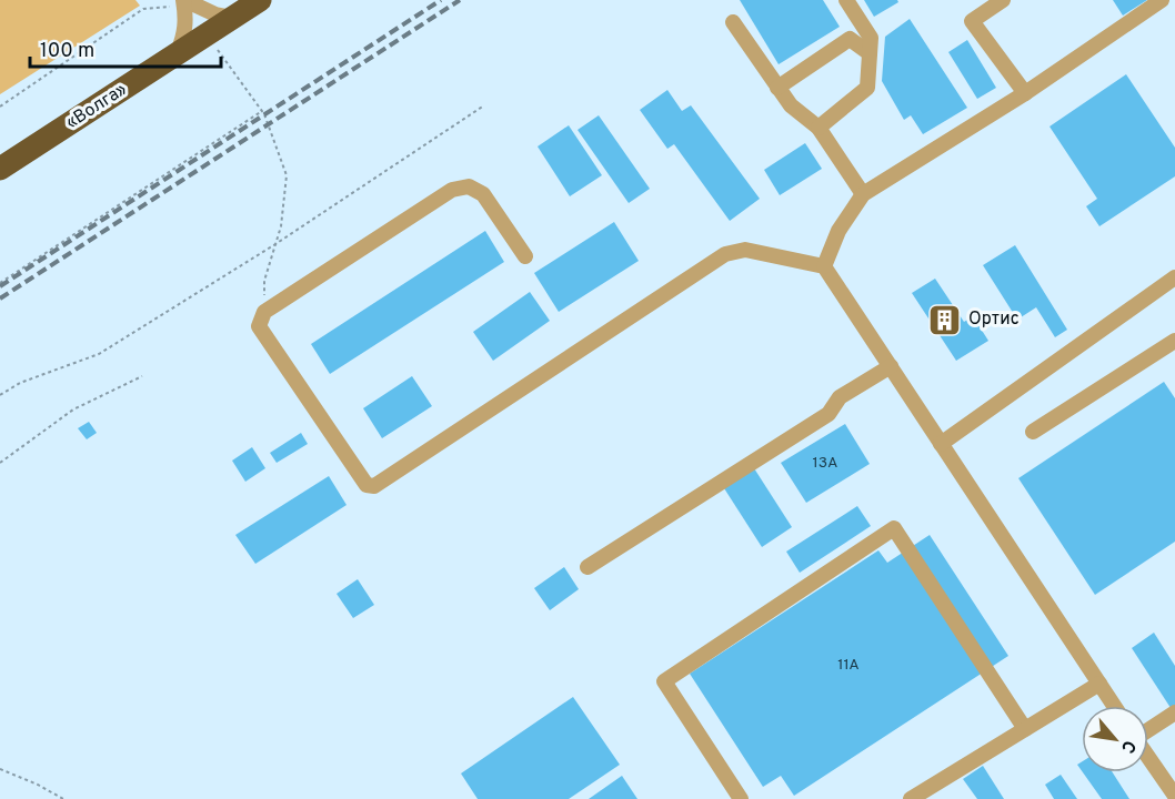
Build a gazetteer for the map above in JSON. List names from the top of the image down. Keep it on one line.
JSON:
{"streets":{"highway":["«Волга»"]},"places":{"building":["Ортис"]},"house_numbers":["13А","11А"],"scale_bar":"100 m","north":"bottom right"}
